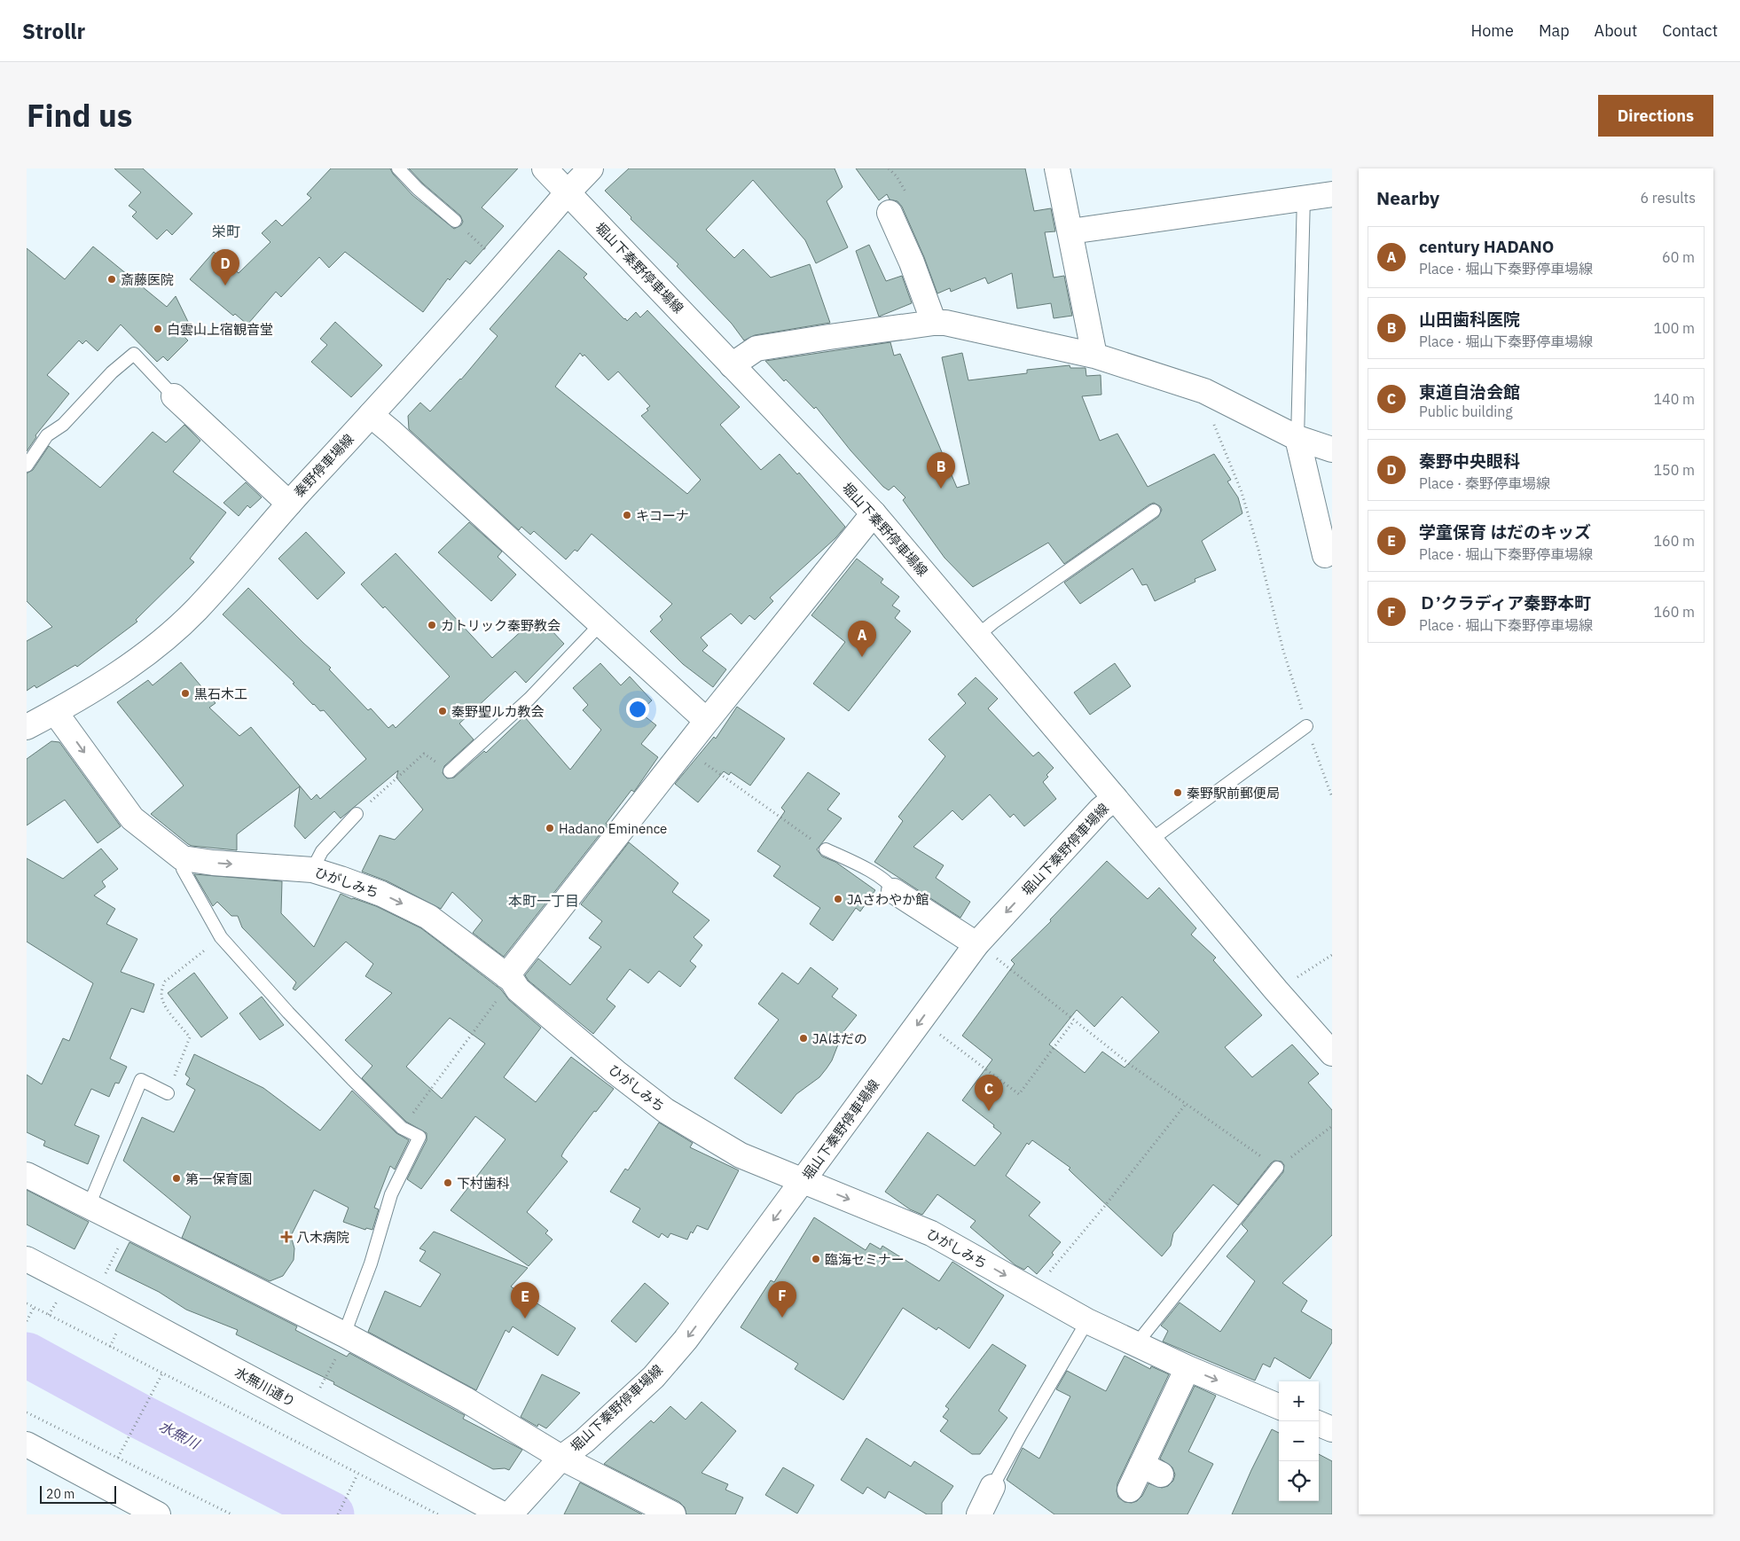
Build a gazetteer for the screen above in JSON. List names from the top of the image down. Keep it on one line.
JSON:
{"streets":{"street":["堀山下秦野停車場線","秦野停車場線","ひがしみち","水無川通り"]},"crossings":[["堀山下秦野停車場線","秦野停車場線"],["堀山下秦野停車場線","ひがしみち"],["秦野停車場線","ひがしみち"]],"one_way":["堀山下秦野停車場線","ひがしみち"],"districts":["栄町","本町一丁目"],"water":["水無川"],"places":{"other":["斎藤医院","白雲山上宿観音堂","キコーナ","カトリック秦野教会","黒石木工","秦野聖ルカ教会","秦野駅前郵便局","Hadano Eminence","JAさわやか館","JAはだの","第一保育園","下村歯科","臨海セミナー"],"health":["八木病院"]},"scale_bar":"20 m","page":{"header":"Strollr","nav":["Home","Map","About","Contact"],"title":"Find us","buttons":"Directions","heading":["Nearby","6 results"],"list":[{"mark":"A","name":"century HADANO","note":"Place · 堀山下秦野停車場線","value":"60 m"},{"mark":"B","name":"山田歯科医院","note":"Place · 堀山下秦野停車場線","value":"100 m"},{"mark":"C","name":"東道自治会館","note":"Public building","value":"140 m"},{"mark":"D","name":"秦野中央眼科","note":"Place · 秦野停車場線","value":"150 m"},{"mark":"E","name":"学童保育 はだのキッズ","note":"Place · 堀山下秦野停車場線","value":"160 m"},{"mark":"F","name":"Ｄ’クラディア秦野本町","note":"Place · 堀山下秦野停車場線","value":"160 m"}],"pins":["D","B","A","C","F","E"],"map_buttons":["+","−"],"scale":"20 m"}}
